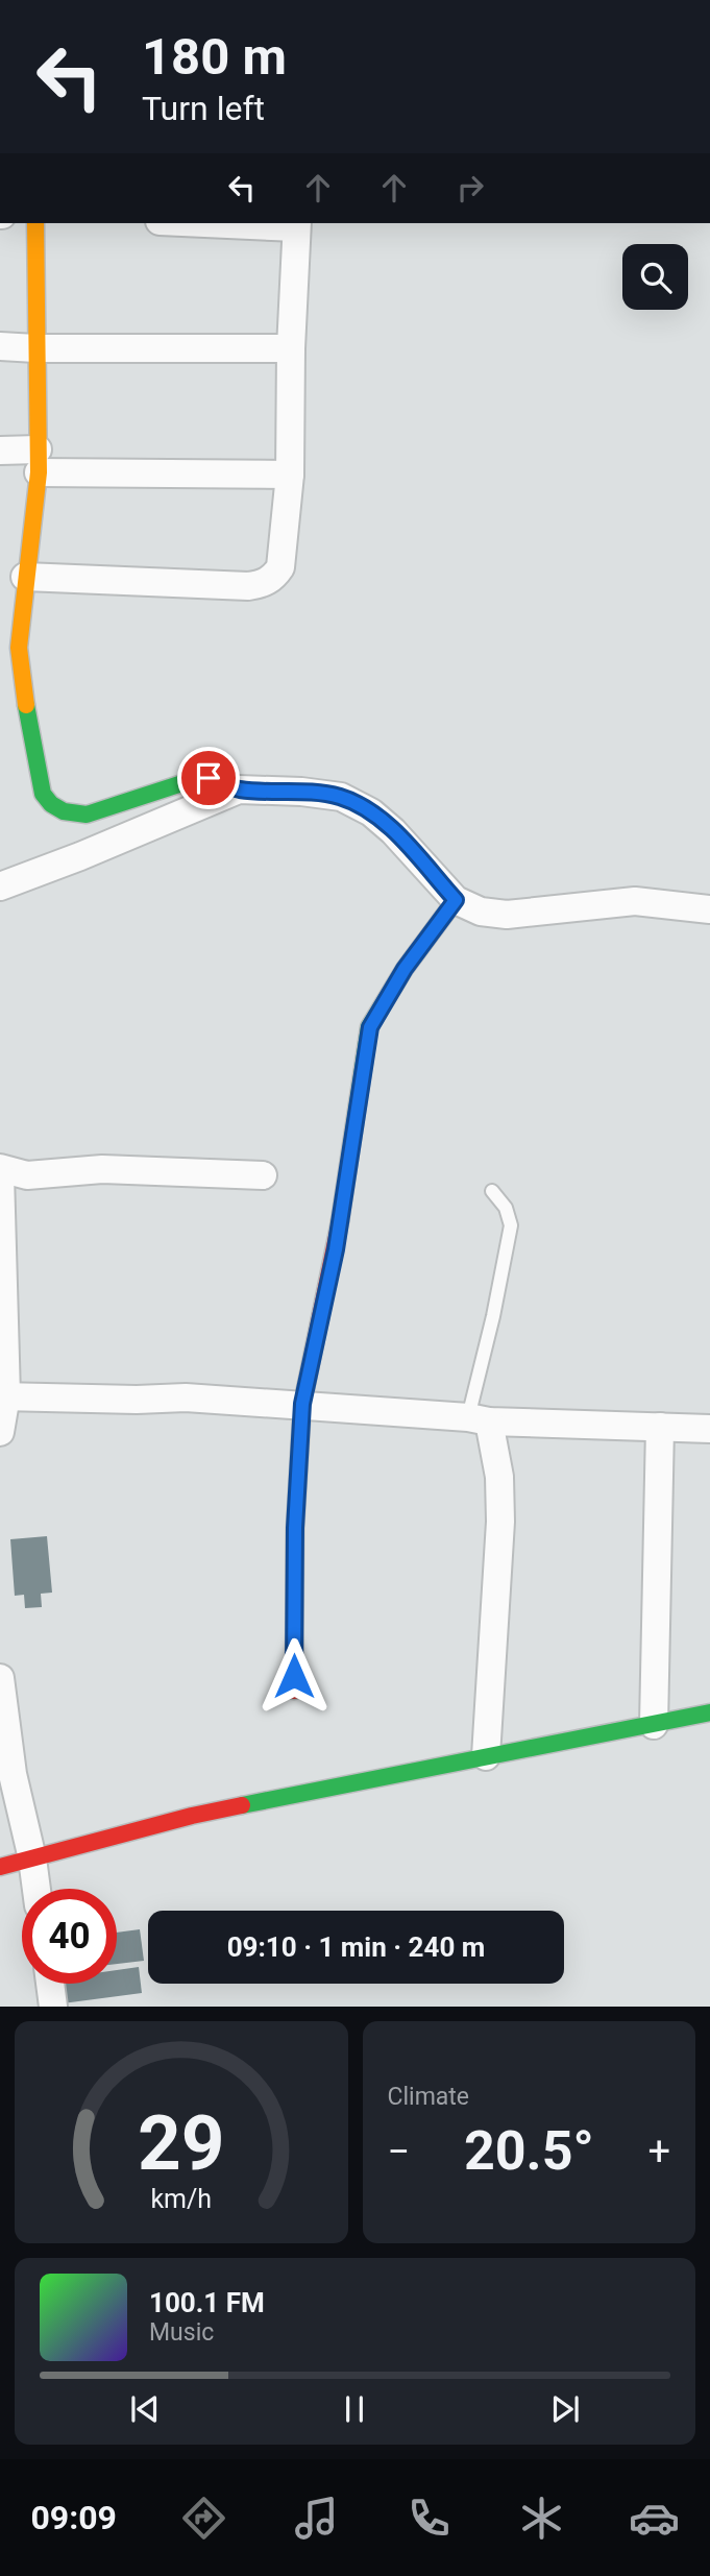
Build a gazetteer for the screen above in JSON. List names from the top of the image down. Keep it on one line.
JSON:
{"page":{"turn":["180 m","Turn left"],"limit":"40","trip":"09:10 · 1 min · 240 m","tile":"Climate","heat":["−","20.5°","+"],"song":["100.1 FM","Music"],"tabs":"09:09","gauge":["29","km/h"]}}
